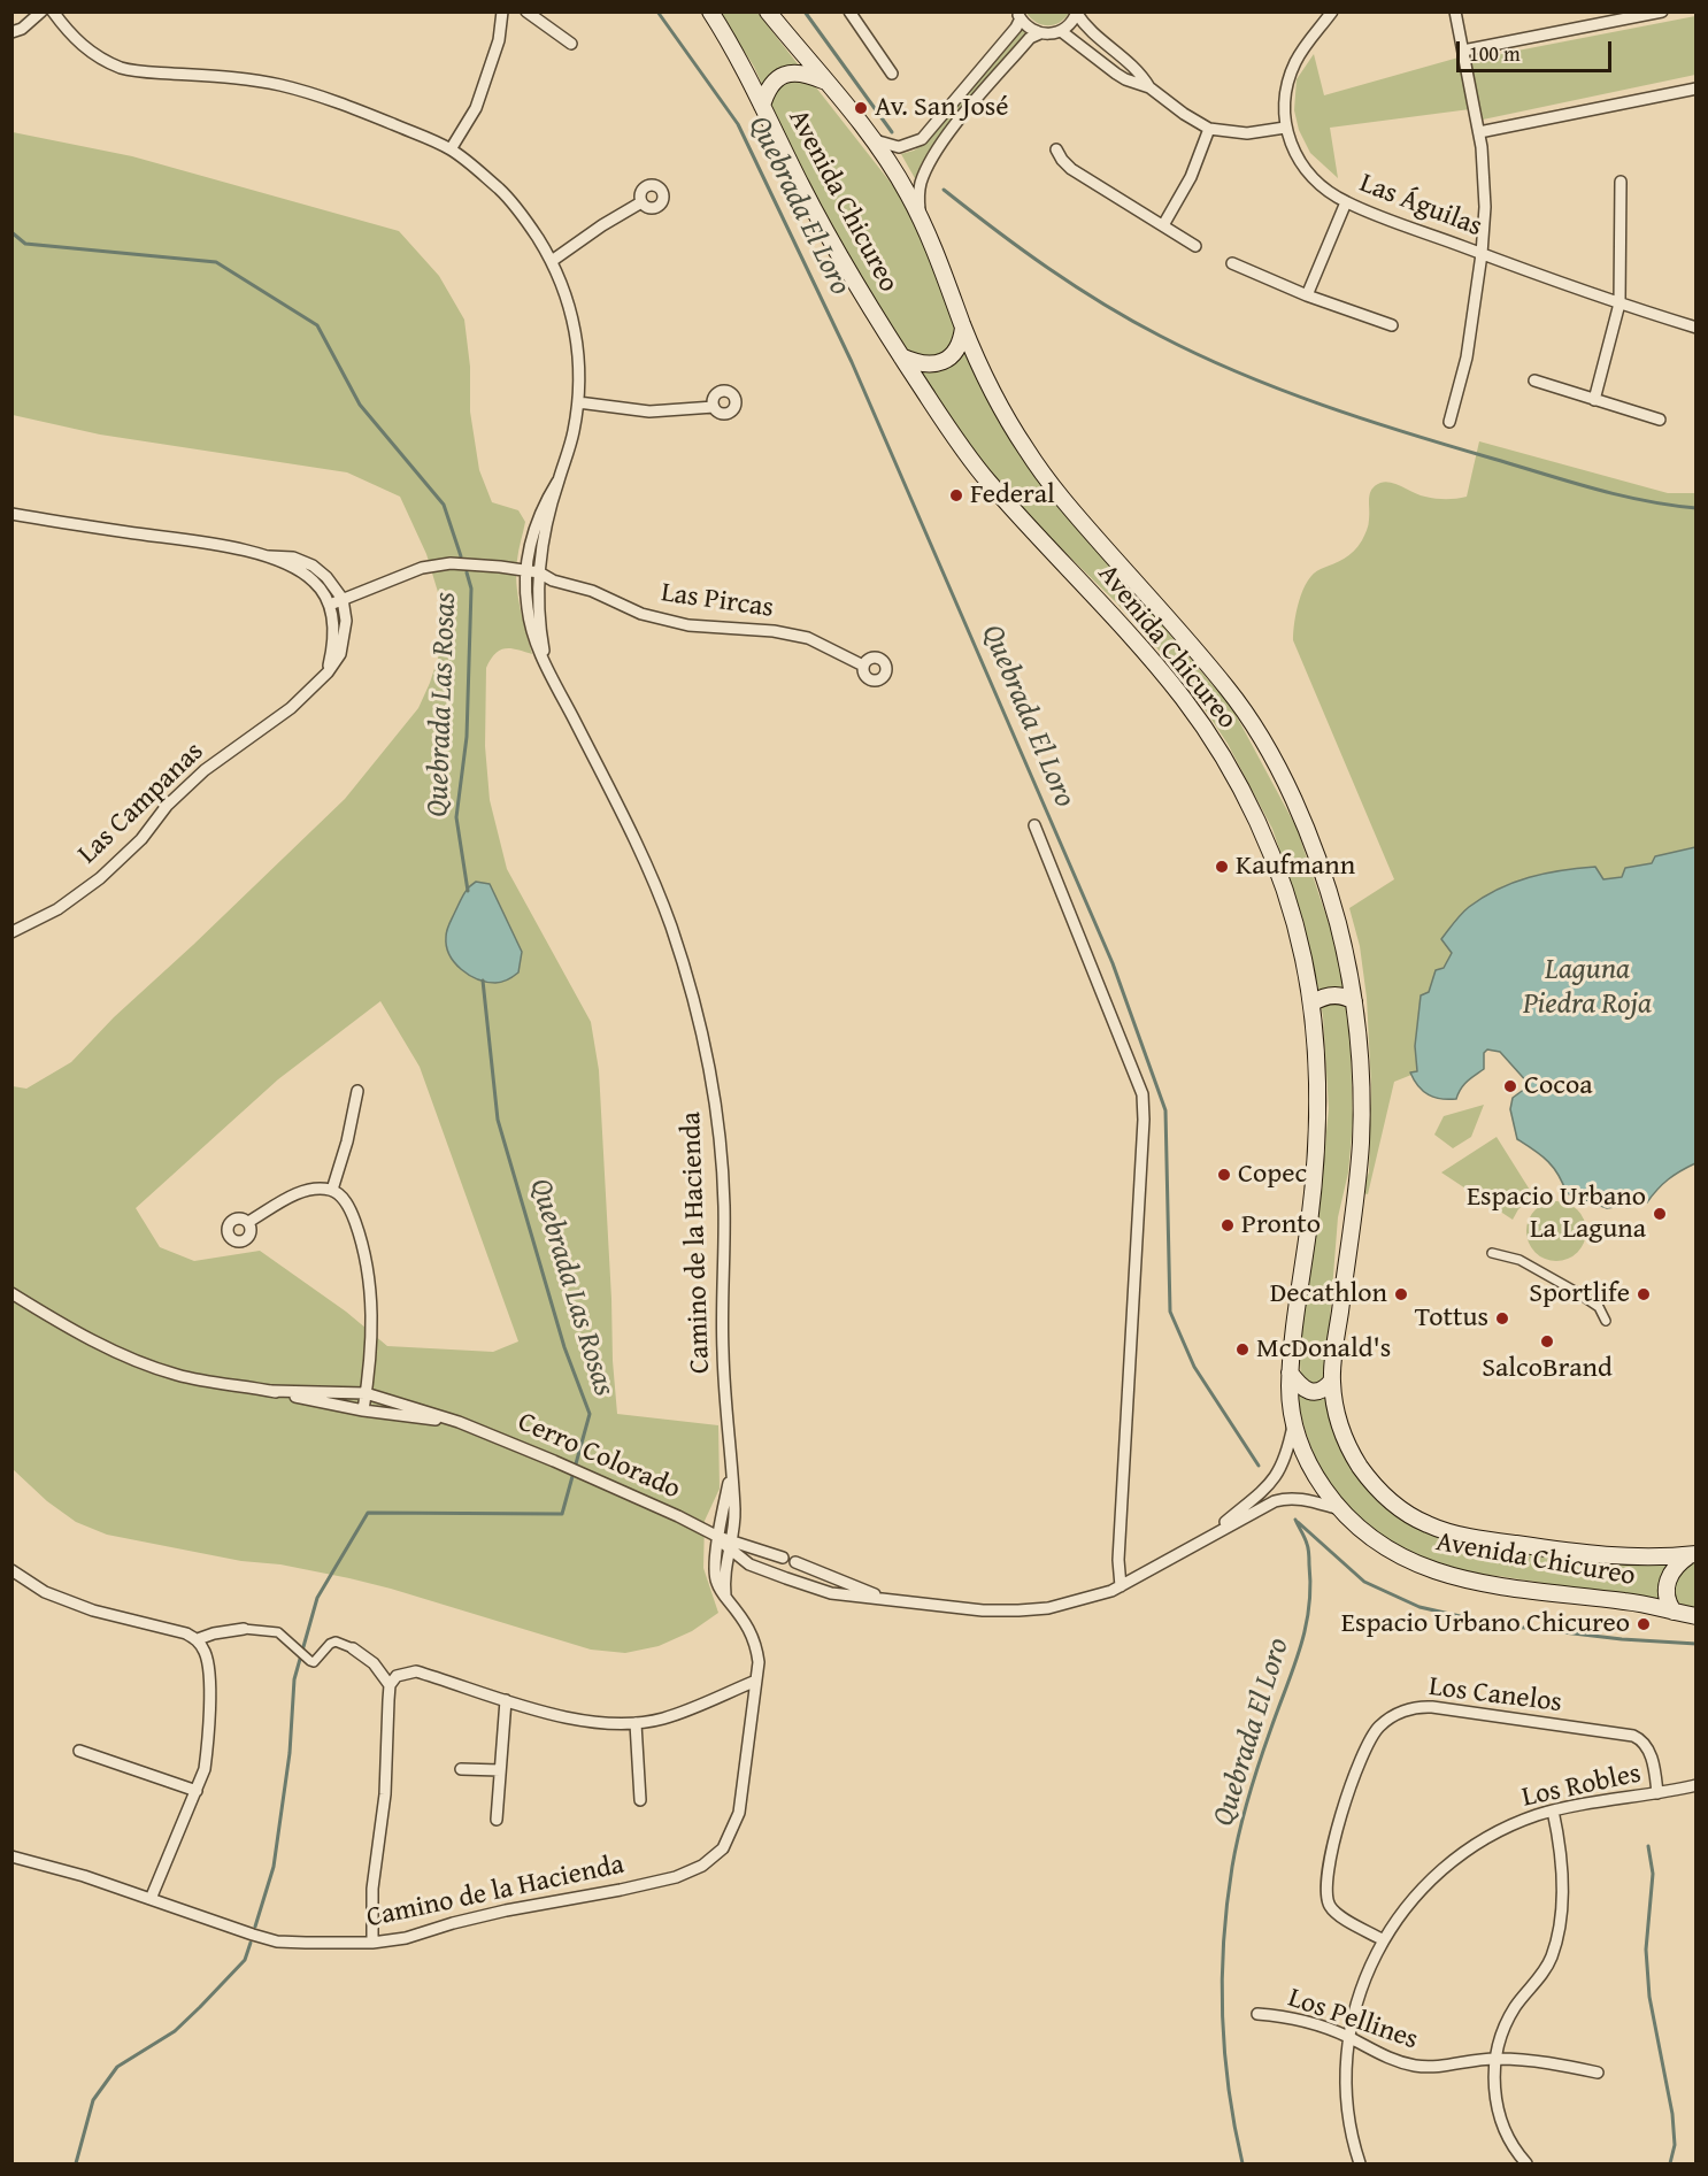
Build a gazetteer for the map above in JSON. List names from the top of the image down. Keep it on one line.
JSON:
{"streets":{"main road":["Avenida Chicureo"],"street":["Las Águilas","Las Pircas","Las Campanas","Camino de la Hacienda","Cerro Colorado","Los Canelos","Los Robles","Los Pellines"]},"crossings":[["Avenida Chicureo","Cerro Colorado"],["Las Pircas","Camino de la Hacienda"],["Camino de la Hacienda","Cerro Colorado"],["Los Canelos","Los Robles"],["Los Robles","Los Pellines"]],"water":["Quebrada El Loro","Quebrada Las Rosas","Laguna Piedra Roja"],"places":["Av. San José","Federal","Kaufmann","Cocoa","Copec","Espacio Urbano La Laguna","Pronto","Decathlon","Sportlife","Tottus","SalcoBrand","McDonald's","Espacio Urbano Chicureo"],"scale_bar":"100 m"}
